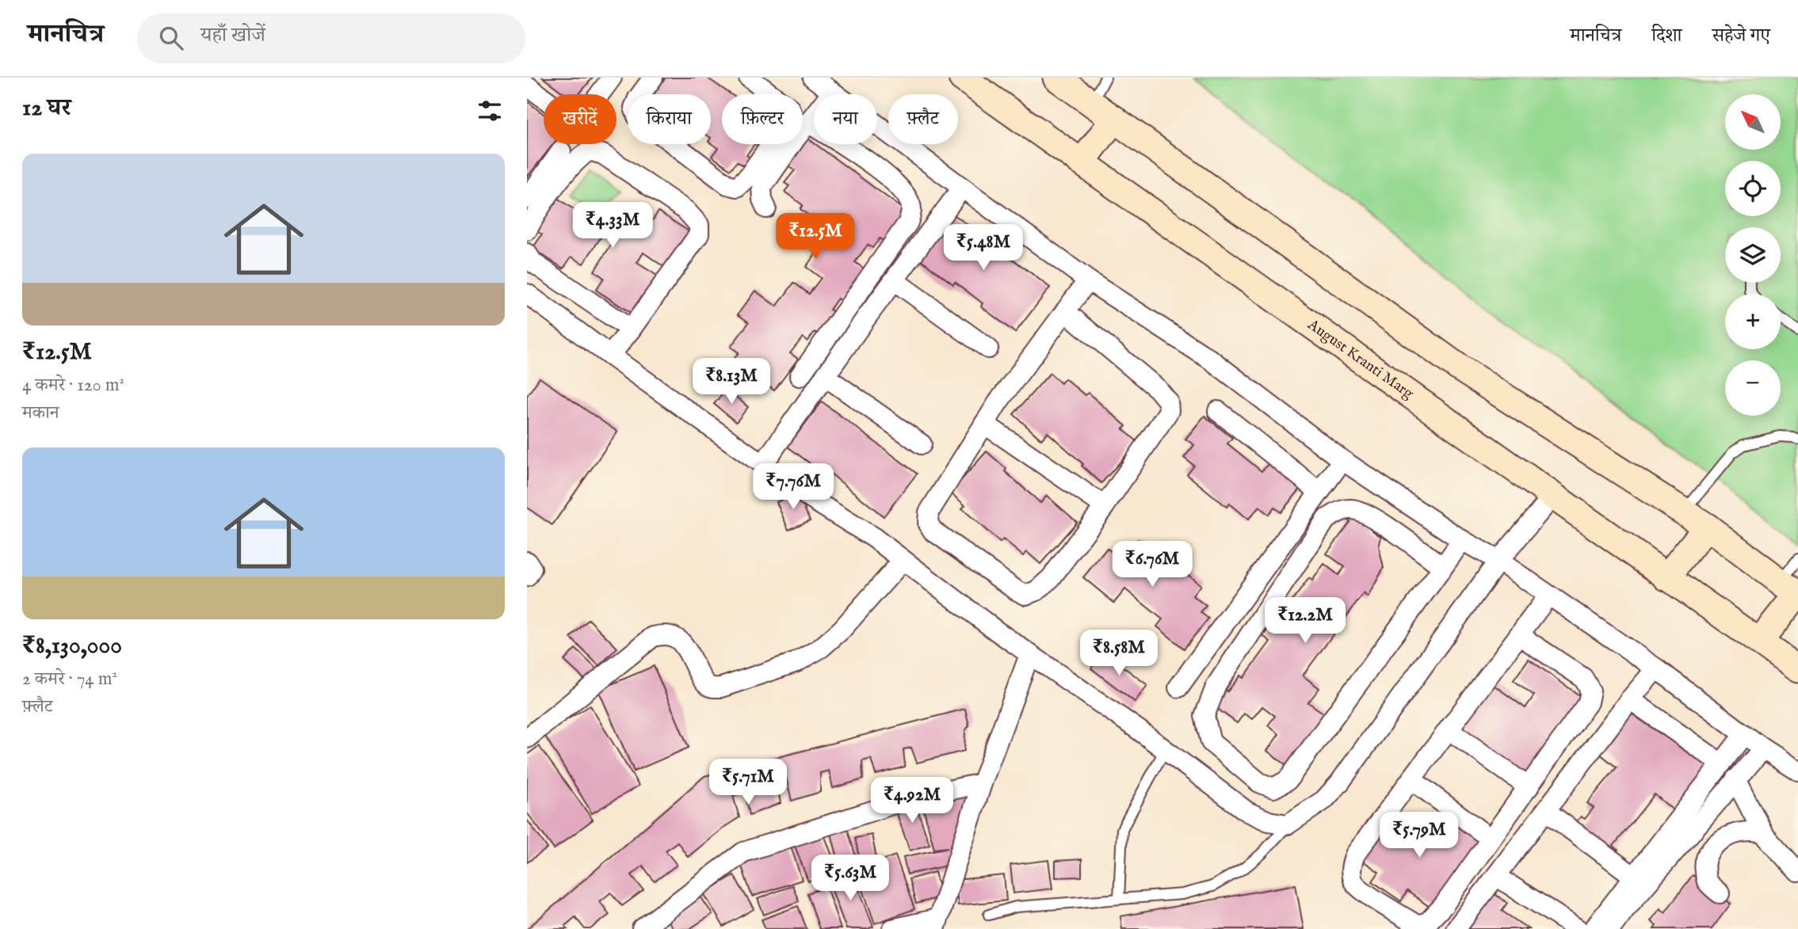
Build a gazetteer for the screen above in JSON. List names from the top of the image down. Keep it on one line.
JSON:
{"streets":{"main road":["August Kranti Marg"]},"north":"top left","page":{"header":"मानचित्र","search":"यहाँ खोजें","nav":["मानचित्र","दिशा","सहेजे गए"],"heading":"12 घर","map_buttons":["+","−"],"chip":["खरीदें","किराया","फ़िल्टर","नया","फ़्लैट"],"list":[{"name":"₹12.5M","note":"4 कमरे · 120 m² · मकान"},{"name":"₹8,130,000","note":"2 कमरे · 74 m² · फ़्लैट"}],"price":["₹4.33M","₹12.5M","₹5.48M","₹8.13M","₹7.76M","₹6.76M","₹12.2M","₹8.58M","₹5.71M","₹4.92M","₹5.79M","₹5.63M"]}}
